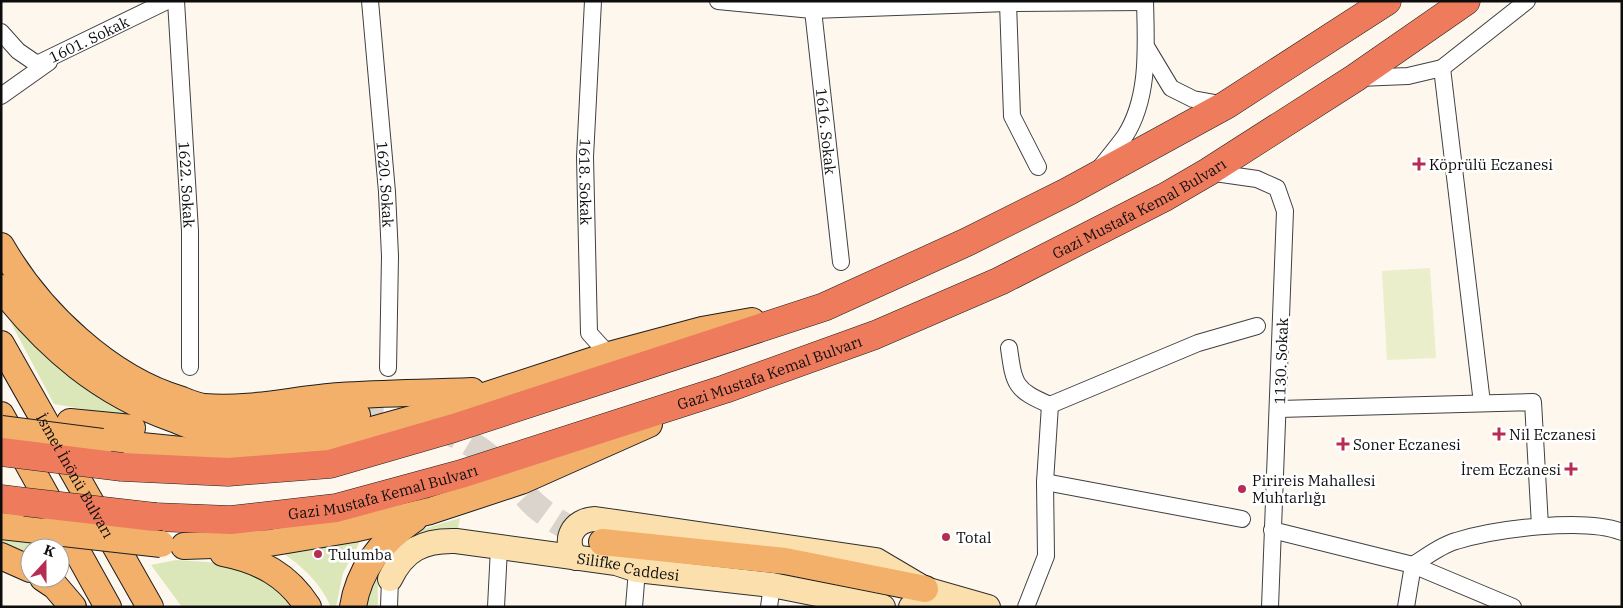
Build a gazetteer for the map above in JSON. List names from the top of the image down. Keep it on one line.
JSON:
{"streets":{"highway":["Gazi Mustafa Kemal Bulvarı"],"main road":["İsmet İnönü Bulvarı"],"street":["1601. Sokak","1616. Sokak","1618. Sokak","1622. Sokak","1620. Sokak","1130. Sokak","Silifke Caddesi"]},"crossings":[["Gazi Mustafa Kemal Bulvarı","1130. Sokak"]],"places":{"health":["Köprülü Eczanesi","Nil Eczanesi","Soner Eczanesi","İrem Eczanesi"],"other":["Pirireis Mahallesi Muhtarlığı","Total","Tulumba"]},"north":"top"}
